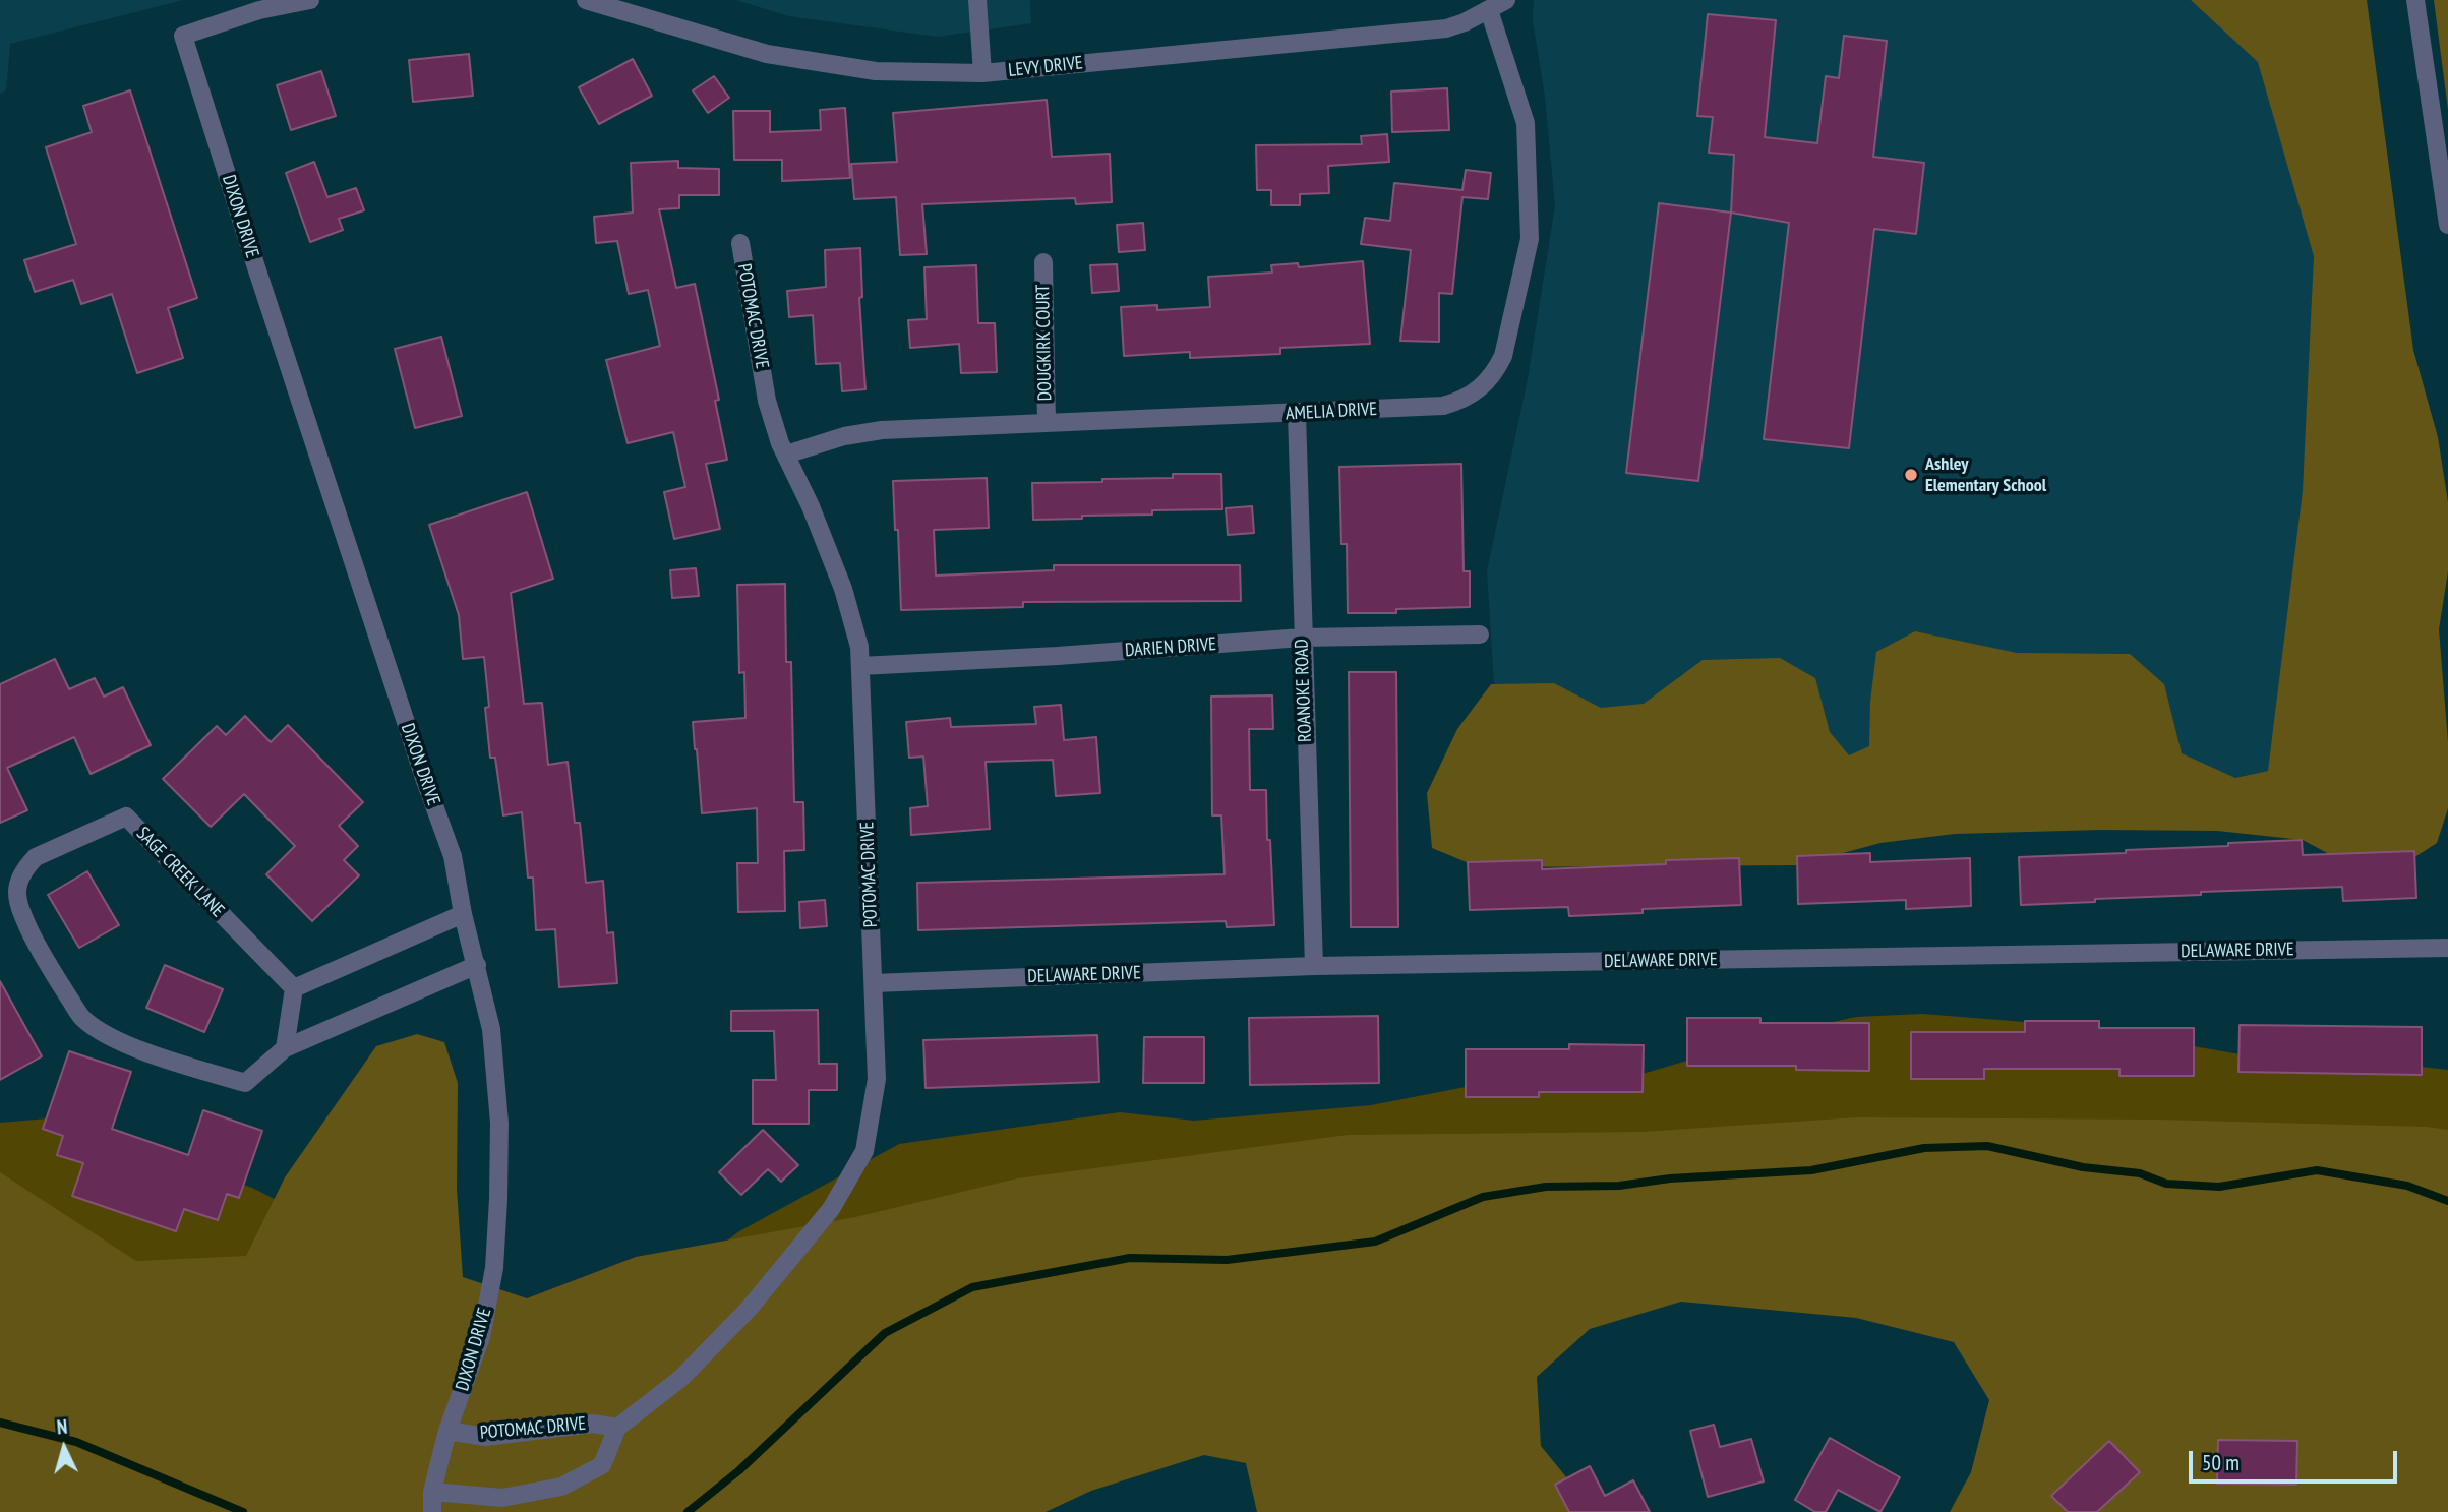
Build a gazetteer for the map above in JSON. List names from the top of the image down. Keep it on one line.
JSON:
{"streets":{"street":["LEVY DRIVE","DIXON DRIVE","POTOMAC DRIVE","DOUGKIRK COURT","AMELIA DRIVE","DARIEN DRIVE","ROANOKE ROAD","SAGE CREEK LANE","DELAWARE DRIVE"]},"crossings":[["LEVY DRIVE","AMELIA DRIVE"],["DIXON DRIVE","POTOMAC DRIVE"],["DIXON DRIVE","SAGE CREEK LANE"],["POTOMAC DRIVE","AMELIA DRIVE"],["POTOMAC DRIVE","DARIEN DRIVE"],["POTOMAC DRIVE","DELAWARE DRIVE"],["DOUGKIRK COURT","AMELIA DRIVE"],["AMELIA DRIVE","ROANOKE ROAD"],["DARIEN DRIVE","ROANOKE ROAD"],["ROANOKE ROAD","DELAWARE DRIVE"]],"places":["Ashley Elementary School"],"scale_bar":"50 m","north":"top"}
